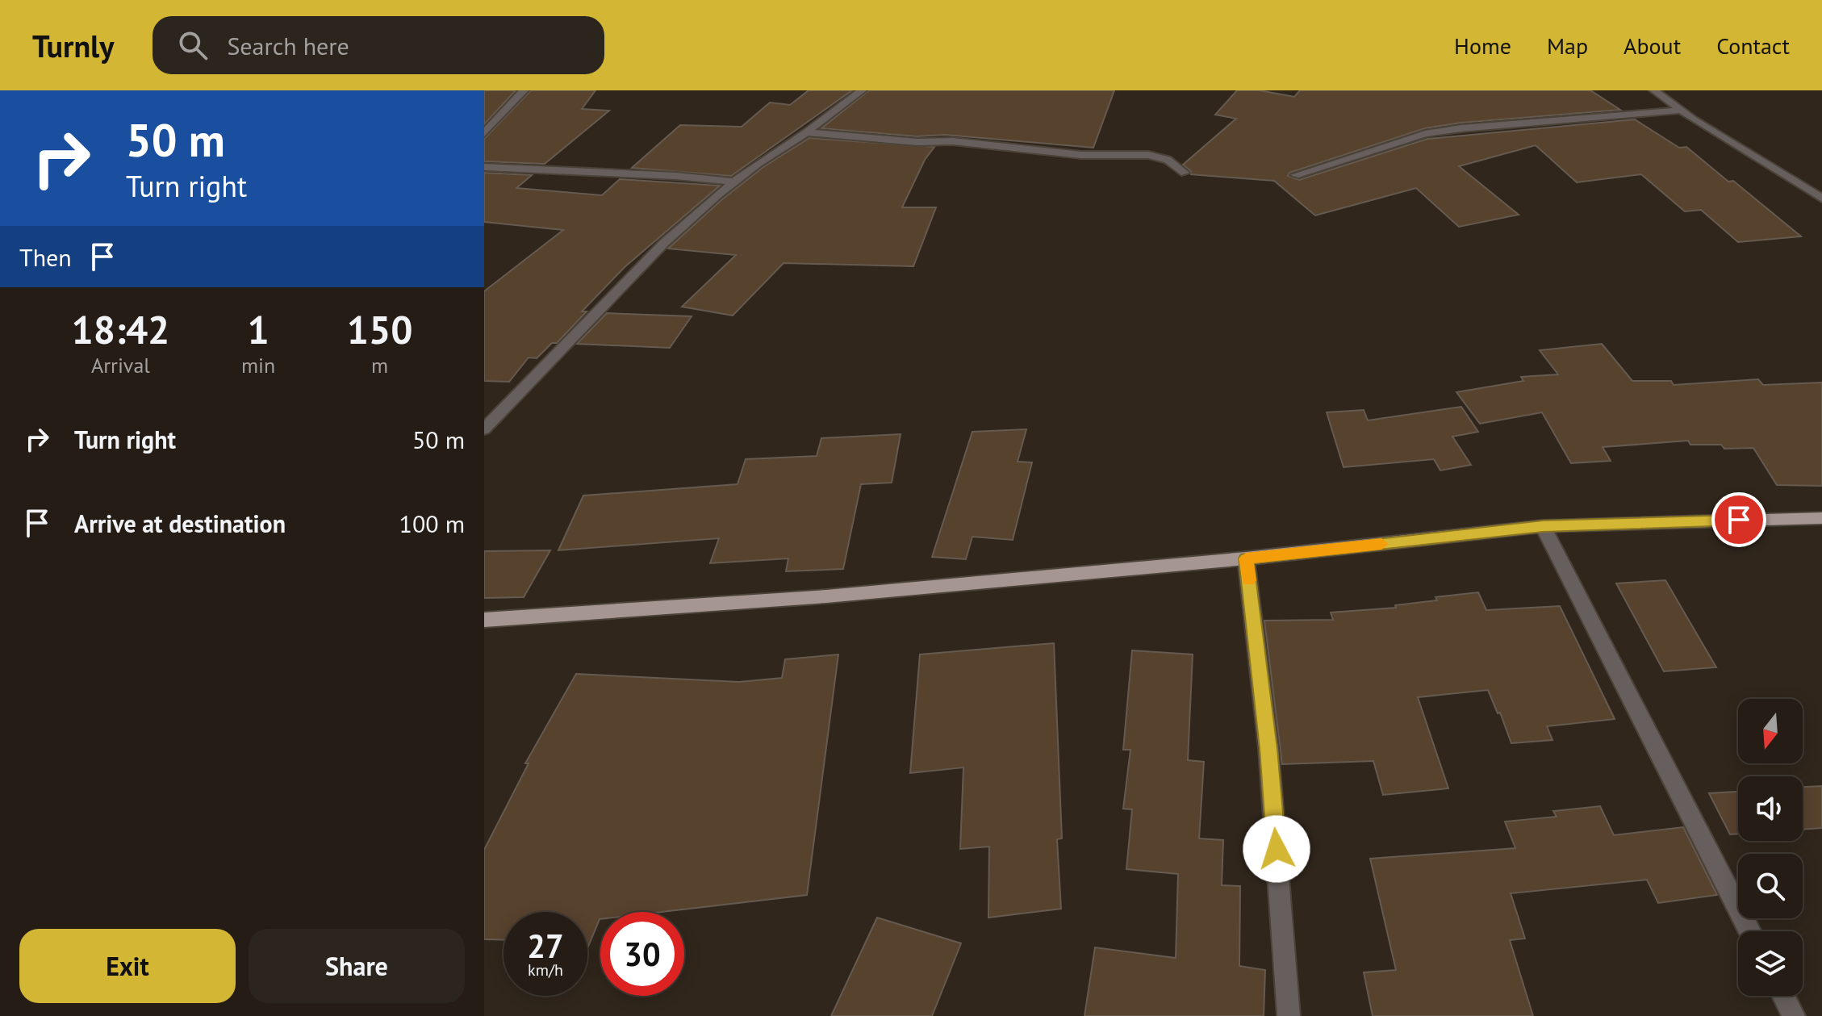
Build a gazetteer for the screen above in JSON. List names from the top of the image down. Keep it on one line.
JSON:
{"north":"bottom","page":{"header":"Turnly","search":"Search here","nav":["Home","Map","About","Contact"],"turn":["50 m","Turn right"],"then":"Then","eta":["18:42","Arrival","1","min","150","m"],"list":[{"name":"Turn right","value":"50 m"},{"name":"Arrive at destination","value":"100 m"}],"speed":"27 km/h","limit":"30","buttons":["Exit","Share"]}}
